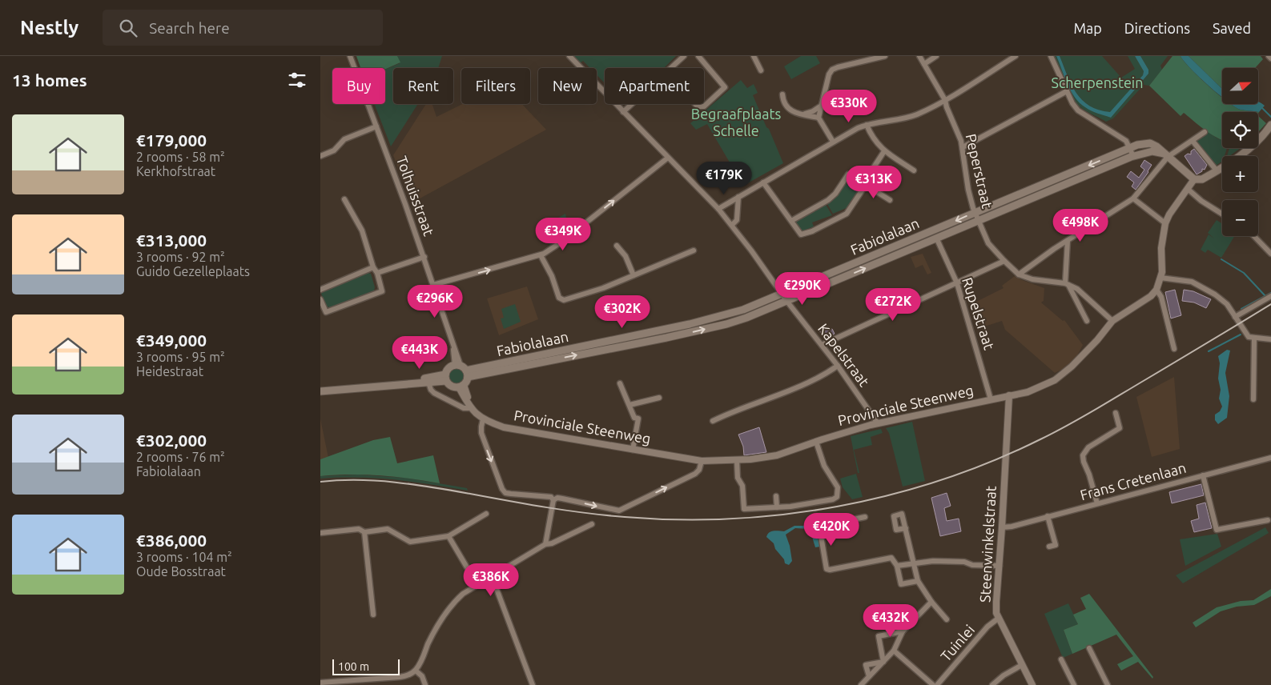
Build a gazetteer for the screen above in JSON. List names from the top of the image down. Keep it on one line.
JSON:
{"streets":{"main road":["Fabiolalaan"],"street":["Peperstraat","Tolhuisstraat","Rupelstraat","Kapelstraat","Provinciale Steenweg","Frans Cretenlaan","Steenwinkelstraat","Tuinlei"]},"crossings":[["Peperstraat","Fabiolalaan"],["Peperstraat","Provinciale Steenweg"],["Tolhuisstraat","Fabiolalaan"],["Fabiolalaan","Rupelstraat"],["Fabiolalaan","Kapelstraat"],["Rupelstraat","Provinciale Steenweg"],["Kapelstraat","Provinciale Steenweg"],["Provinciale Steenweg","Steenwinkelstraat"],["Frans Cretenlaan","Steenwinkelstraat"],["Steenwinkelstraat","Tuinlei"]],"parks":["Scherpenstein","Begraafplaats Schelle"],"scale_bar":"100 m","north":"right","page":{"header":"Nestly","search":"Search here","nav":["Map","Directions","Saved"],"heading":"13 homes","map_buttons":["+","−"],"chip":["Buy","Rent","Filters","New","Apartment"],"price":["€330K","€179K","€313K","€498K","€349K","€290K","€296K","€272K","€302K","€443K","€420K","€386K","€432K"],"list":[{"name":"€179,000","note":"2 rooms · 58 m² · Kerkhofstraat"},{"name":"€313,000","note":"3 rooms · 92 m² · Guido Gezelleplaats"},{"name":"€349,000","note":"3 rooms · 95 m² · Heidestraat"},{"name":"€302,000","note":"2 rooms · 76 m² · Fabiolalaan"},{"name":"€386,000","note":"3 rooms · 104 m² · Oude Bosstraat"}],"scale":"100 m"}}
